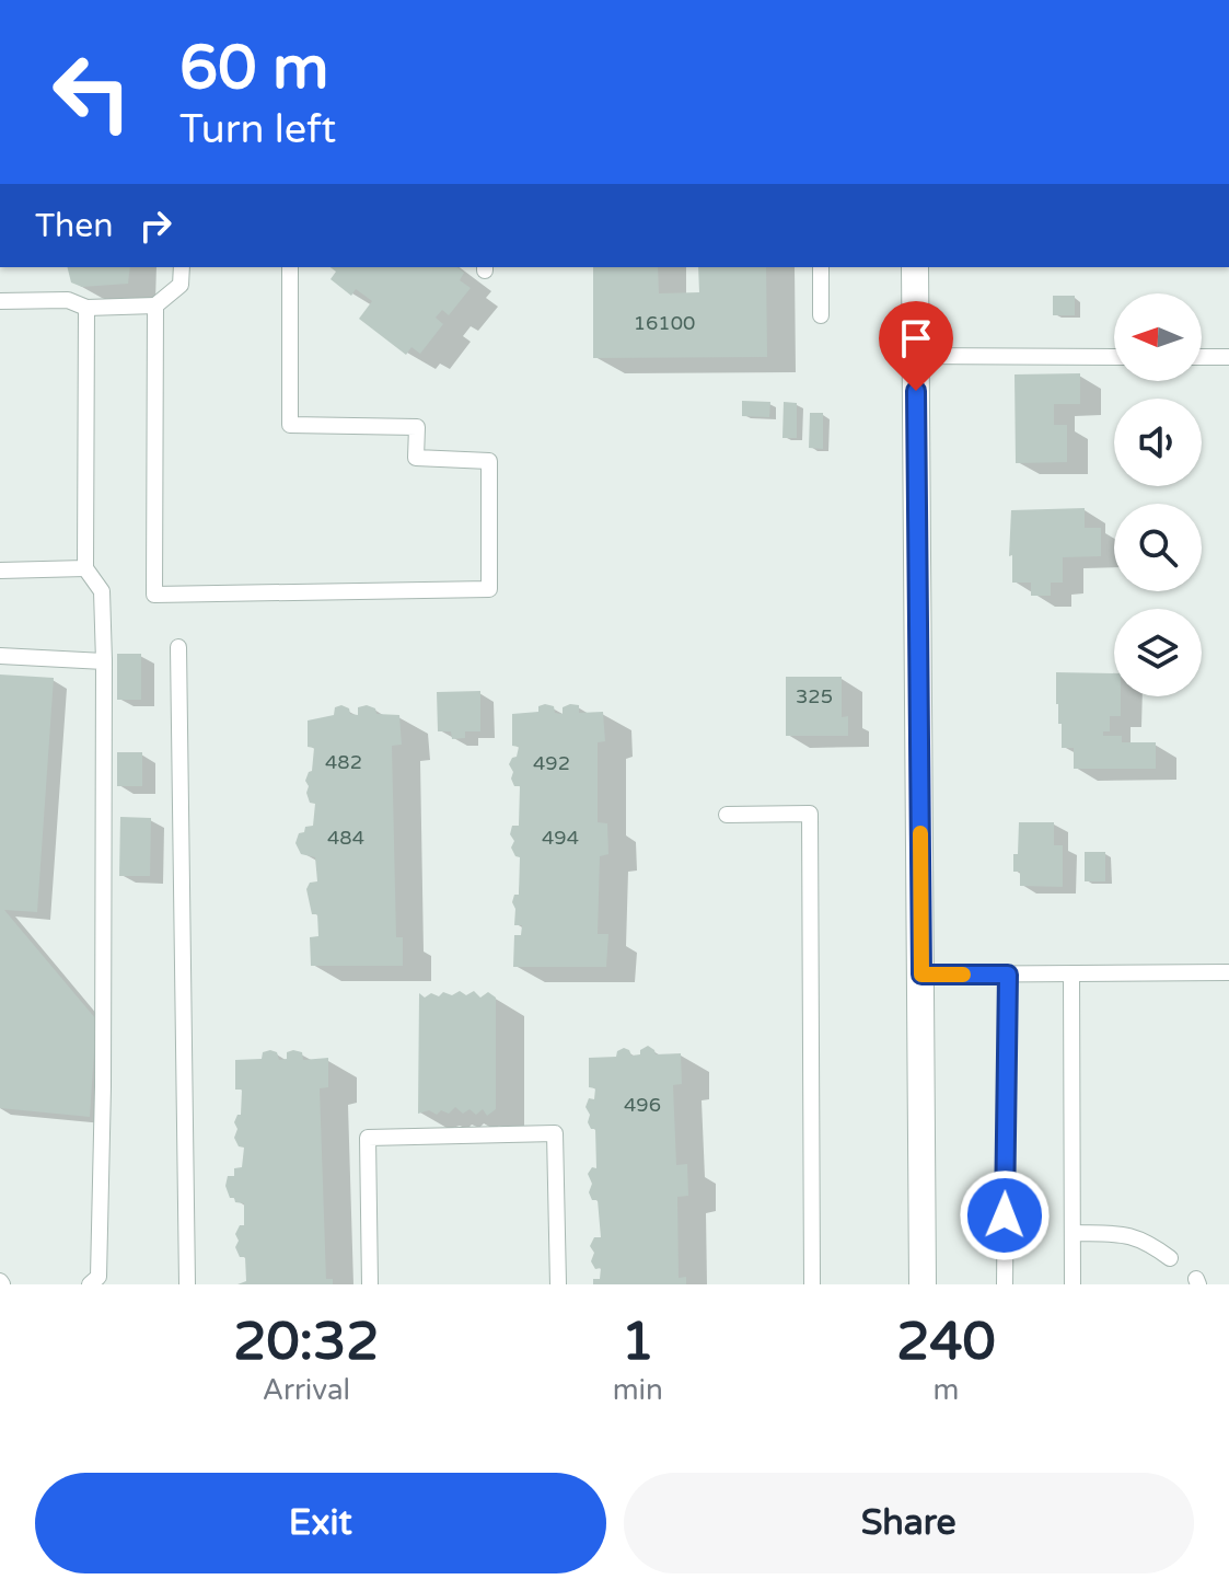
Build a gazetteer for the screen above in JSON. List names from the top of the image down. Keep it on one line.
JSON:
{"house_numbers":["16100","325","482","492","484","494","496"],"north":"left","page":{"turn":["60 m","Turn left"],"then":"Then","eta":["20:32","Arrival","1","min","240","m"],"buttons":["Exit","Share"]}}
